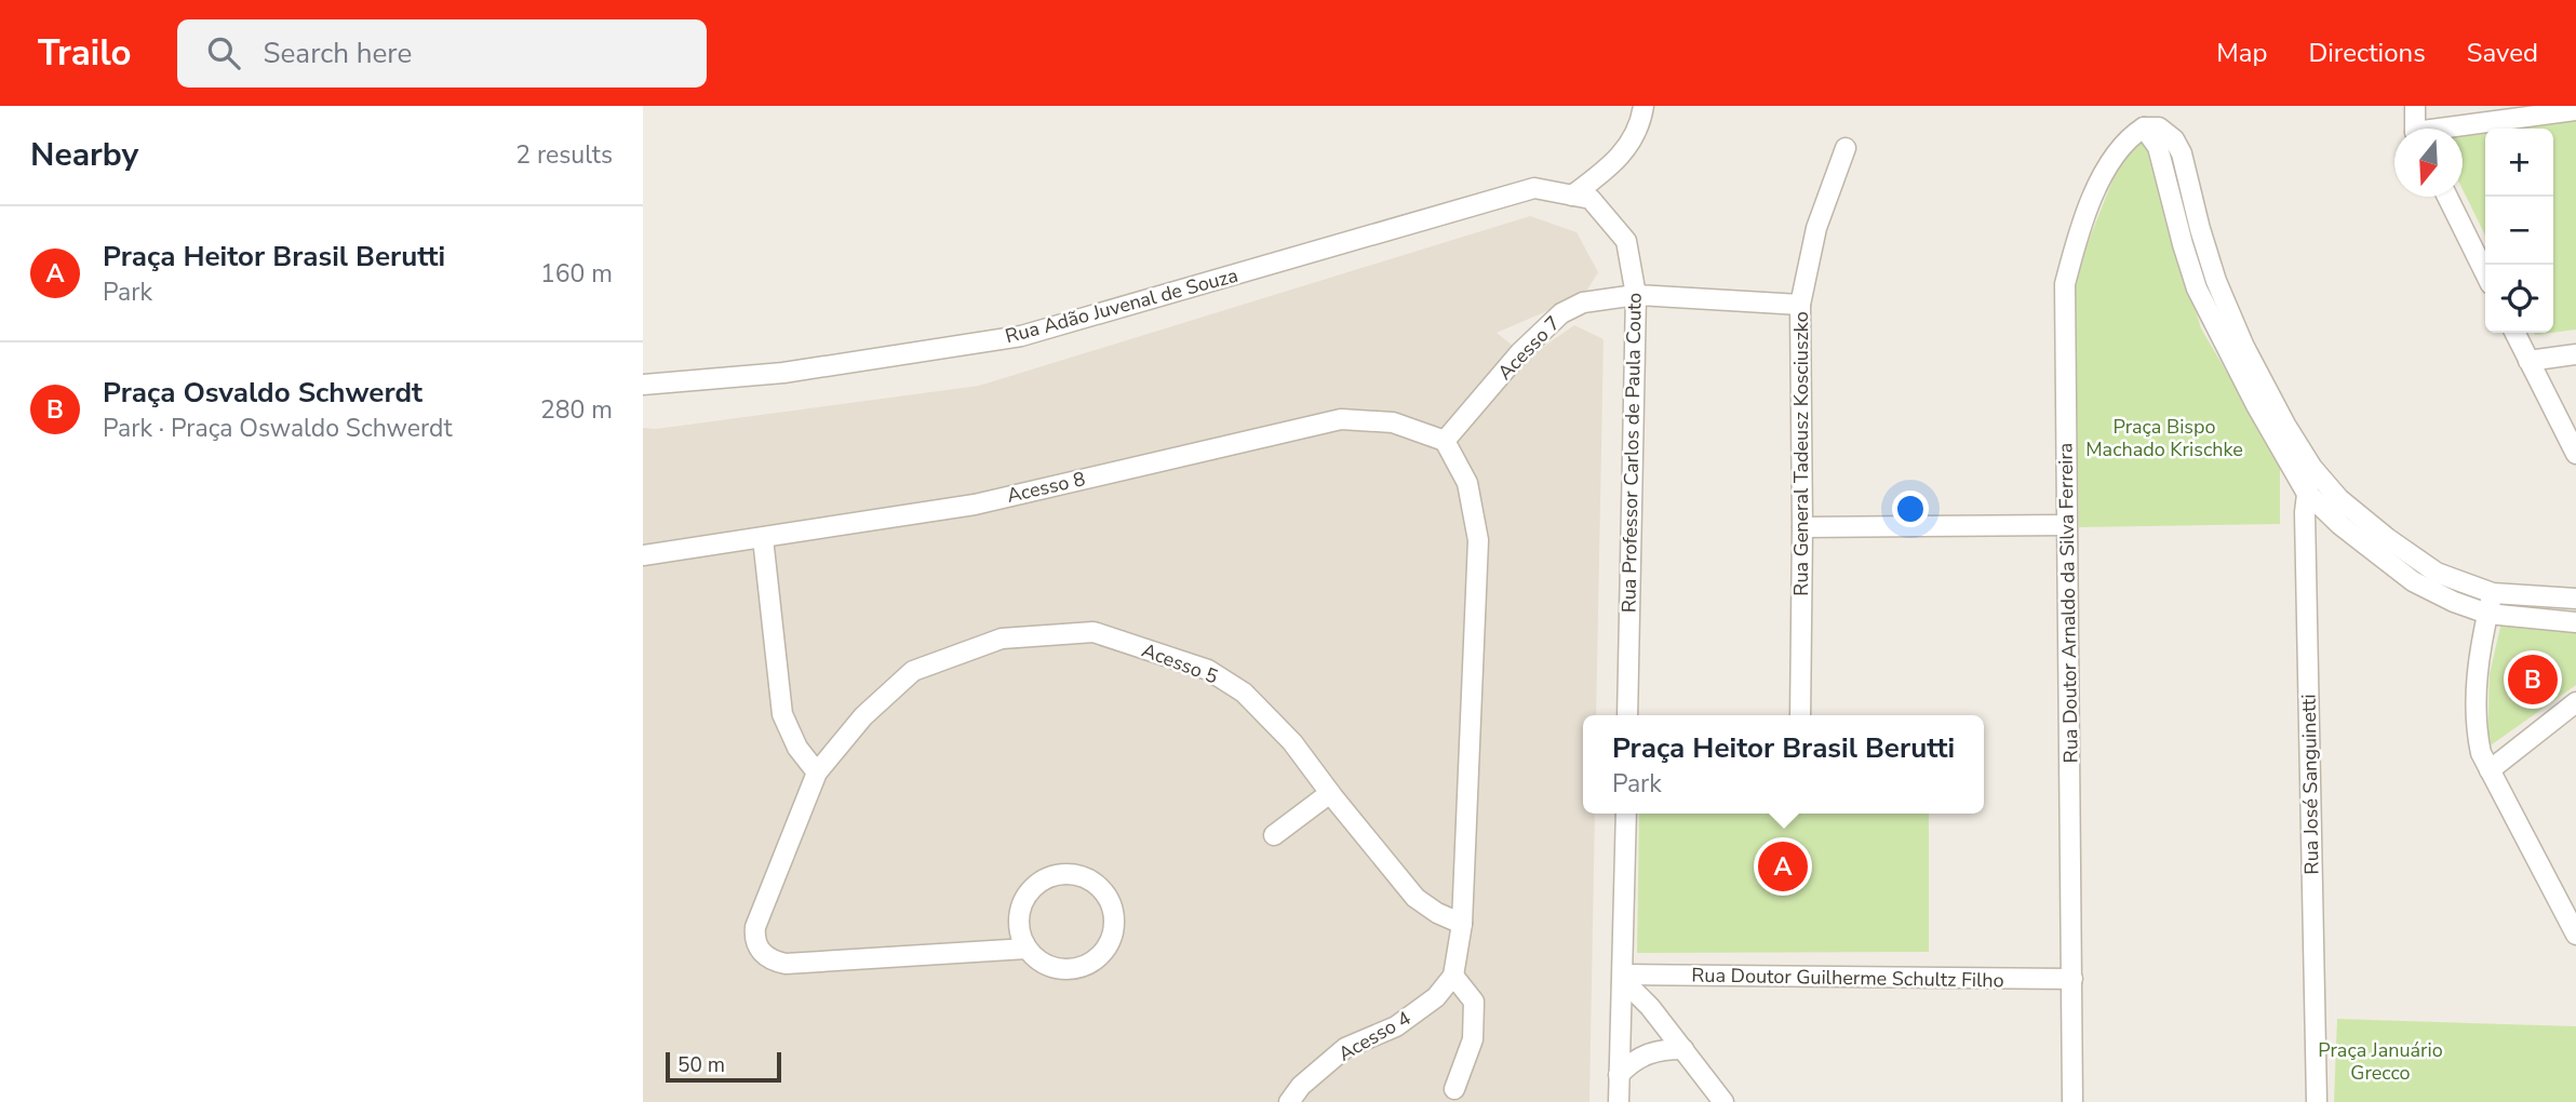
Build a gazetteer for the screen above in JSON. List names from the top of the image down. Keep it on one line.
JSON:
{"streets":{"street":["Rua Adão Juvenal de Souza","Acesso 7","Rua Professor Carlos de Paula Couto","Rua General Tadeusz Kosciuszko","Acesso 8","Rua Doutor Arnaldo da Silva Ferreira","Acesso 5","Rua José Sanguinetti","Rua Doutor Guilherme Schultz Filho","Acesso 4"]},"crossings":[["Rua Adão Juvenal de Souza","Rua Professor Carlos de Paula Couto"],["Acesso 7","Rua Professor Carlos de Paula Couto"],["Acesso 7","Rua General Tadeusz Kosciuszko"],["Acesso 7","Acesso 8"],["Rua Doutor Arnaldo da Silva Ferreira","Rua Doutor Guilherme Schultz Filho"]],"parks":["Praça Bispo Machado Krischke","Praça Januário Grecco"],"scale_bar":"50 m","north":"bottom","page":{"header":"Trailo","search":"Search here","nav":["Map","Directions","Saved"],"heading":["Nearby","2 results"],"map_buttons":["+","−"],"list":[{"mark":"A","name":"Praça Heitor Brasil Berutti","note":"Park","value":"160 m"},{"mark":"B","name":"Praça Osvaldo Schwerdt","note":"Park · Praça Oswaldo Schwerdt","value":"280 m"}],"pins":["B","A"],"popup":["Praça Heitor Brasil Berutti","Park"],"scale":"50 m"}}
